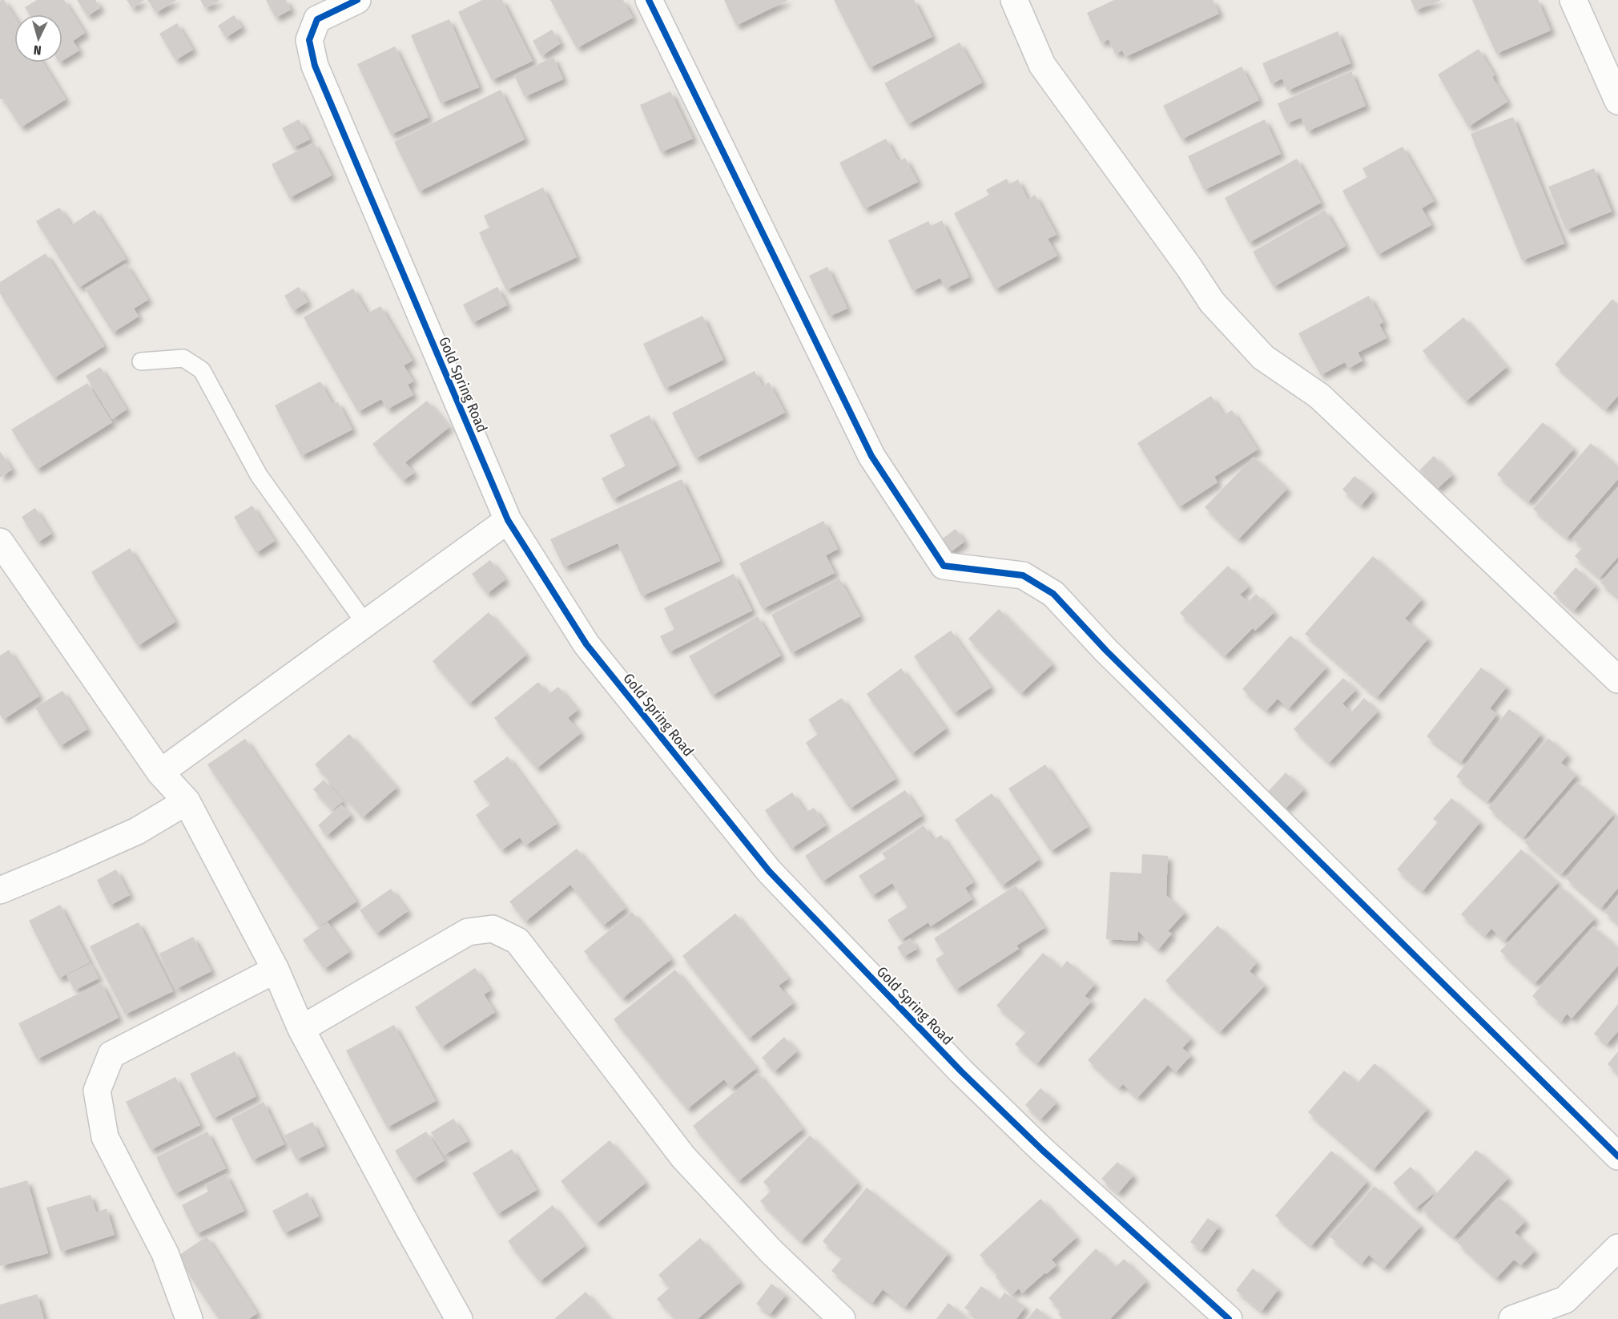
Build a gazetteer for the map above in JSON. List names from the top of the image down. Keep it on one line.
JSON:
{"streets":{"street":["Gold Spring Road"]},"north":"bottom"}
